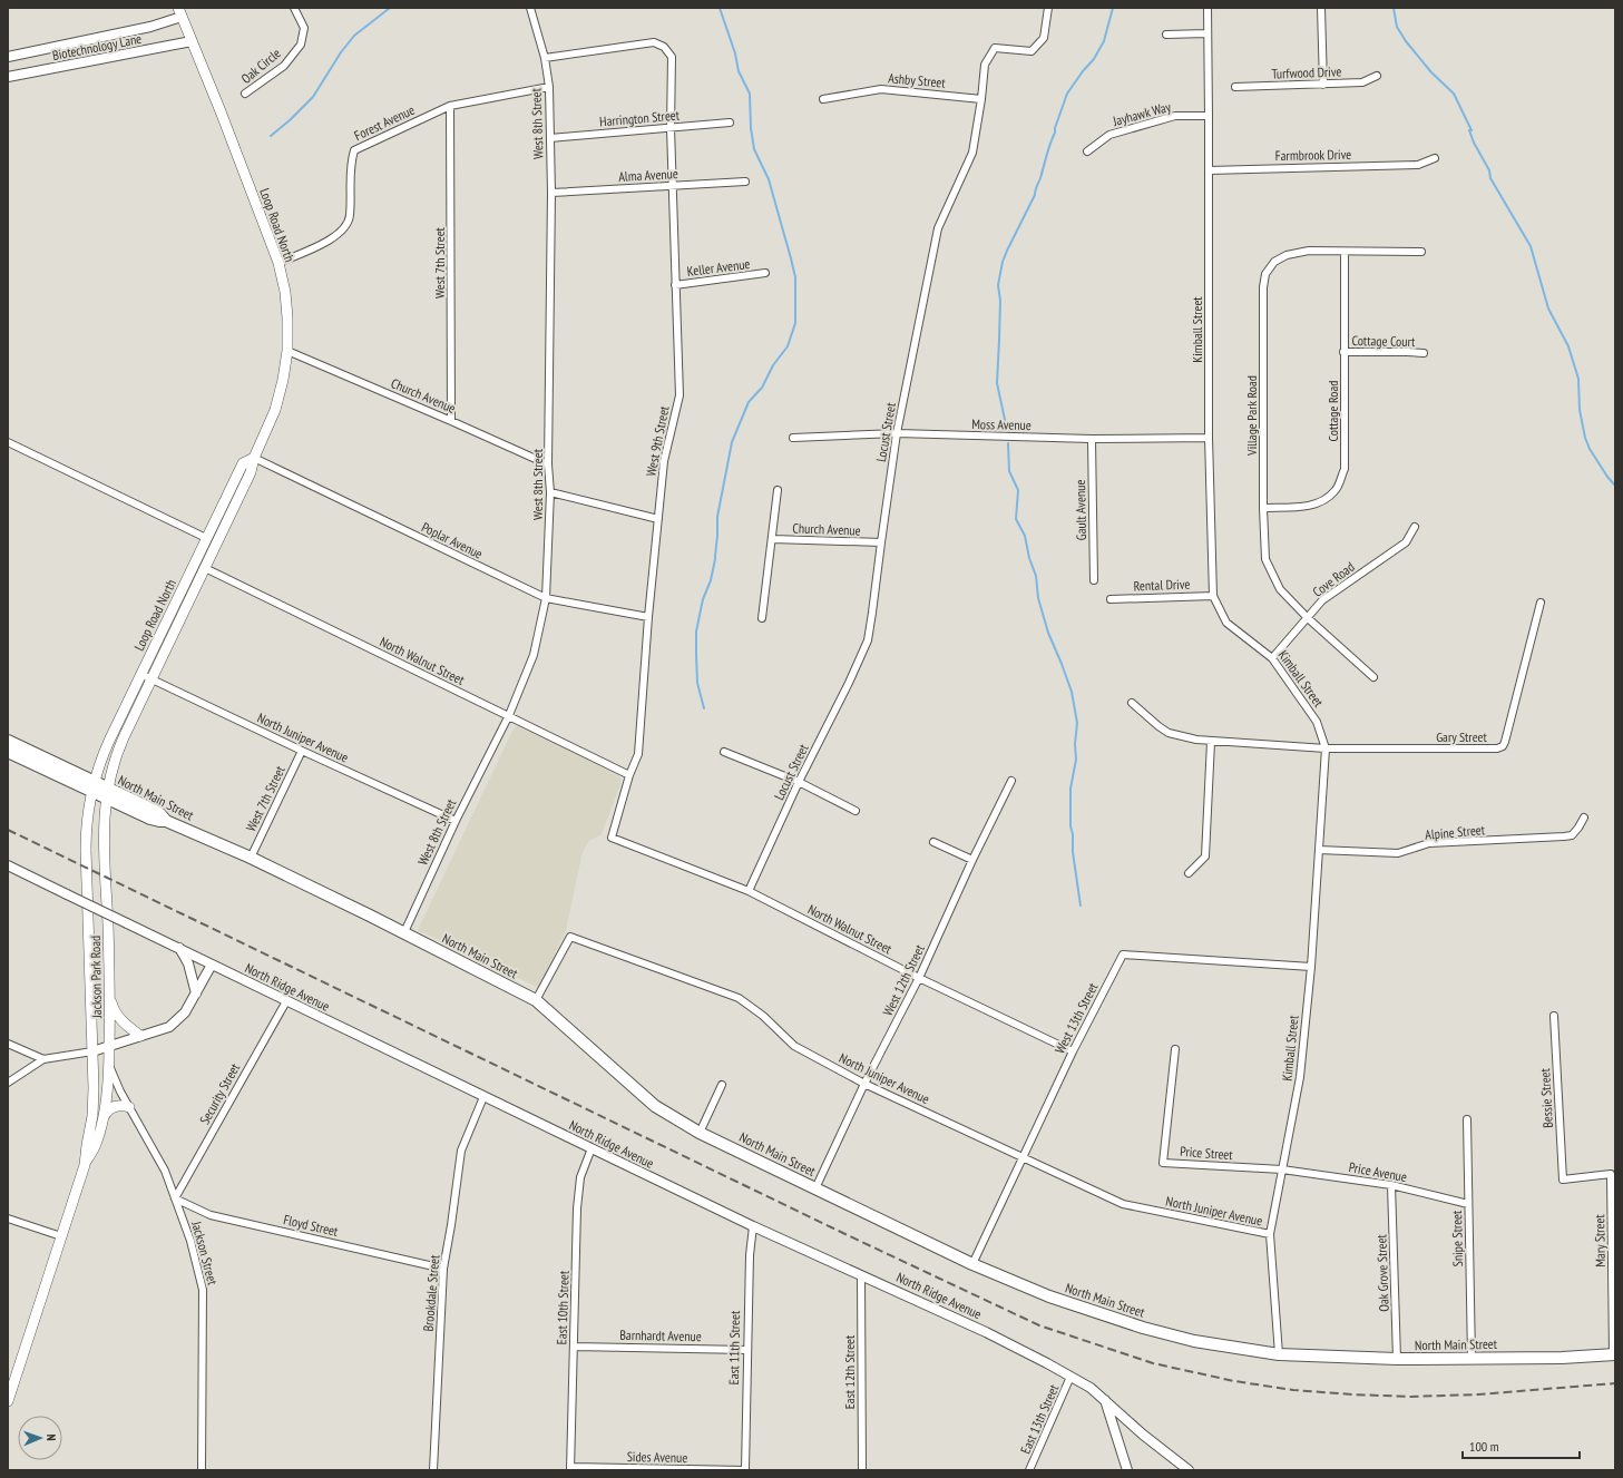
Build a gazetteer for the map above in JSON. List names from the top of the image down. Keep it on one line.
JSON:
{"streets":{"main road":["Loop Road North","North Main Street","Jackson Park Road"],"street":["Biotechnology Lane","Oak Circle","Turfwood Drive","Ashby Street","Jayhawk Way","Harrington Street","Forest Avenue","West 8th Street","Farmbrook Drive","Alma Avenue","West 7th Street","Keller Avenue","Kimball Street","Cottage Court","Church Avenue","Cottage Road","Village Park Road","Moss Avenue","Locust Street","West 9th Street","Gault Avenue","Poplar Avenue","Cove Road","Rental Drive","North Walnut Street","Gary Street","North Juniper Avenue","Alpine Street","West 12th Street","North Ridge Avenue","West 13th Street","Security Street","Bessie Street","Price Street","Price Avenue","Floyd Street","Snipe Street","Mary Street","Jackson Street","Oak Grove Street","Brookdale Street","East 10th Street","Barnhardt Avenue","East 11th Street","East 12th Street","East 13th Street","Sides Avenue"]},"crossings":[["Biotechnology Lane","Loop Road North"],["Ashby Street","Locust Street"],["Jayhawk Way","Kimball Street"],["Harrington Street","West 8th Street"],["Harrington Street","West 9th Street"],["Forest Avenue","West 8th Street"],["Forest Avenue","Loop Road North"],["Forest Avenue","West 7th Street"],["West 8th Street","Alma Avenue"],["West 8th Street","Church Avenue"],["West 8th Street","West 9th Street"],["West 8th Street","Poplar Avenue"],["West 8th Street","North Walnut Street"],["West 8th Street","North Juniper Avenue"],["West 8th Street","North Main Street"],["Farmbrook Drive","Kimball Street"],["Alma Avenue","West 9th Street"],["Loop Road North","Church Avenue"],["Loop Road North","Poplar Avenue"],["Loop Road North","North Walnut Street"],["Loop Road North","North Juniper Avenue"],["Loop Road North","North Main Street"],["Loop Road North","Jackson Park Road"],["West 7th Street","Church Avenue"],["West 7th Street","North Juniper Avenue"],["West 7th Street","North Main Street"],["Keller Avenue","West 9th Street"],["Kimball Street","Moss Avenue"],["Kimball Street","Cove Road"],["Kimball Street","Rental Drive"],["Kimball Street","Gary Street"],["Kimball Street","North Juniper Avenue"],["Kimball Street","North Main Street"],["Kimball Street","Alpine Street"],["Kimball Street","West 13th Street"],["Kimball Street","Price Street"],["Kimball Street","Price Avenue"],["Cottage Court","Cottage Road"],["Church Avenue","Locust Street"],["Cottage Road","Village Park Road"],["Village Park Road","Cove Road"],["Moss Avenue","Locust Street"],["Moss Avenue","Gault Avenue"],["Locust Street","North Walnut Street"],["West 9th Street","Poplar Avenue"],["West 9th Street","North Walnut Street"],["North Walnut Street","West 12th Street"],["North Walnut Street","West 13th Street"],["North Juniper Avenue","North Main Street"],["North Juniper Avenue","West 12th Street"],["North Juniper Avenue","West 13th Street"],["North Main Street","Jackson Park Road"],["North Main Street","West 12th Street"],["North Main Street","West 13th Street"],["North Main Street","Snipe Street"],["North Main Street","Mary Street"],["North Main Street","Oak Grove Street"],["Jackson Park Road","Jackson Street"],["North Ridge Avenue","Security Street"],["North Ridge Avenue","Brookdale Street"],["North Ridge Avenue","East 10th Street"],["North Ridge Avenue","East 11th Street"],["North Ridge Avenue","East 12th Street"],["North Ridge Avenue","East 13th Street"],["Security Street","Floyd Street"],["Security Street","Jackson Street"],["Bessie Street","Mary Street"],["Price Street","Price Avenue"],["Price Avenue","Snipe Street"],["Price Avenue","Oak Grove Street"],["Floyd Street","Jackson Street"],["Floyd Street","Brookdale Street"],["East 10th Street","Barnhardt Avenue"],["East 10th Street","Sides Avenue"],["Barnhardt Avenue","East 11th Street"],["East 11th Street","Sides Avenue"]],"scale_bar":"100 m","north":"right"}
